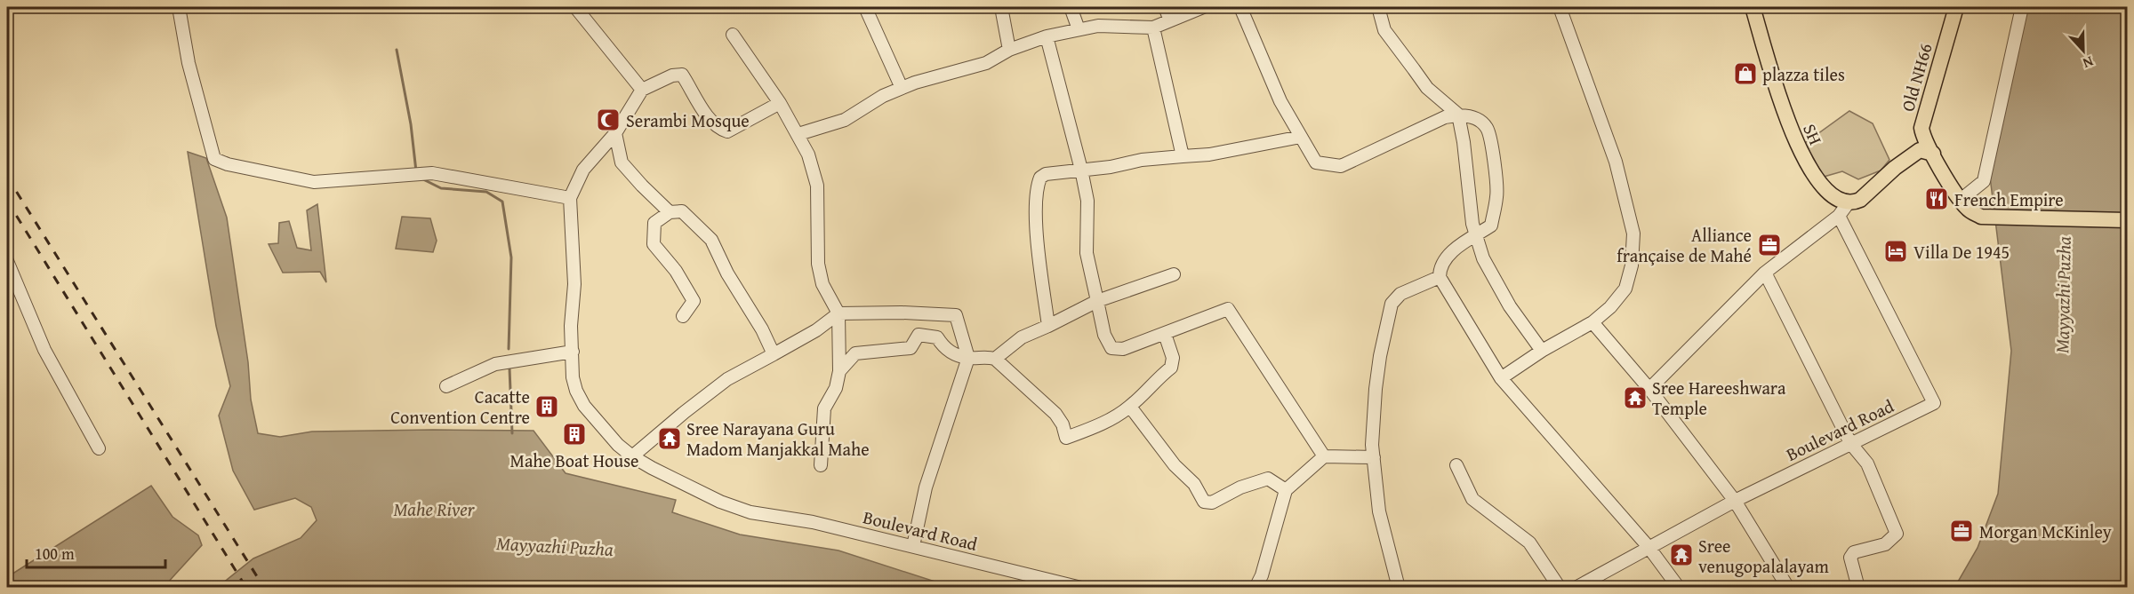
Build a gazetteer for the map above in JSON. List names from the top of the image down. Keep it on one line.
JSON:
{"streets":{"main road":["Old NH66","SH"],"street":["Boulevard Road"]},"water":["Mayyazhi Puzha","Mahe River"],"places":{"shop":["plazza tiles"],"mosque":["Serambi Mosque"],"restaurant":["French Empire"],"office":["Alliance française de Mahé","Morgan McKinley"],"hotel":["Villa De 1945"],"temple":["Sree Hareeshwara Temple","Sree Narayana Guru Madom Manjakkal Mahe","Sree venugopalalayam"],"building":["Cacatte Convention Centre","Mahe Boat House"]},"scale_bar":"100 m","north":"bottom"}
